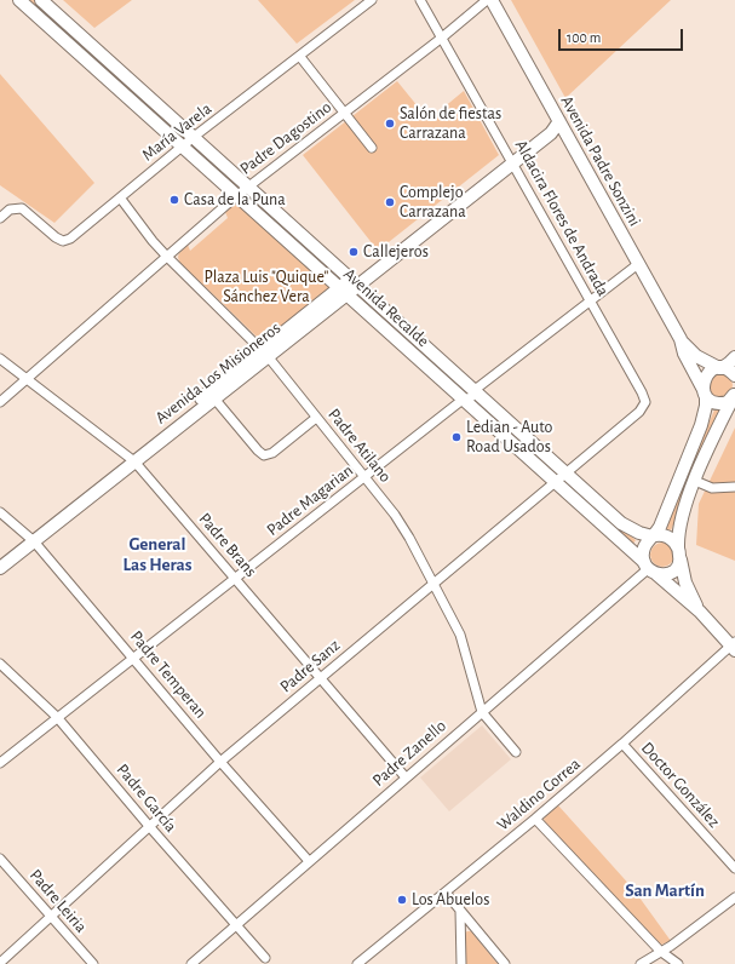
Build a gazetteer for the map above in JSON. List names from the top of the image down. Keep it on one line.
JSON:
{"streets":{"main road":["Avenida Padre Sonzini","Avenida Recalde","Avenida Los Misioneros"],"street":["María Varela","Padre Dagostino","Aldacira Flores de Andrada","Padre Atilano","Padre Magarian","Padre Brans","Padre Sanz","Padre Temperan","Padre Zanello","Doctor González","Waldino Correa","Padre García","Padre Leiria"]},"crossings":[["María Varela","Avenida Recalde"],["María Varela","Padre Atilano"],["Padre Dagostino","Aldacira Flores de Andrada"],["Padre Dagostino","Avenida Recalde"],["Padre Dagostino","Padre Atilano"],["Padre Dagostino","Padre Brans"],["Avenida Padre Sonzini","Avenida Los Misioneros"],["Avenida Padre Sonzini","Padre Magarian"],["Aldacira Flores de Andrada","Avenida Los Misioneros"],["Aldacira Flores de Andrada","Padre Magarian"],["Aldacira Flores de Andrada","Padre Sanz"],["Avenida Recalde","Avenida Los Misioneros"],["Avenida Recalde","Padre Magarian"],["Avenida Recalde","Padre Sanz"],["Avenida Recalde","Padre Zanello"],["Avenida Recalde","Waldino Correa"],["Avenida Los Misioneros","Padre Atilano"],["Avenida Los Misioneros","Padre Brans"],["Avenida Los Misioneros","Padre Temperan"],["Padre Atilano","Padre Magarian"],["Padre Atilano","Padre Sanz"],["Padre Atilano","Padre Zanello"],["Padre Magarian","Padre Brans"],["Padre Magarian","Padre Temperan"],["Padre Magarian","Padre García"],["Padre Brans","Padre Sanz"],["Padre Brans","Padre Zanello"],["Padre Sanz","Padre Temperan"],["Padre Sanz","Padre García"],["Padre Sanz","Padre Leiria"],["Padre Temperan","Padre Zanello"],["Padre Zanello","Padre García"],["Doctor González","Waldino Correa"]],"districts":["General Las Heras","San Martín"],"parks":["Plaza Luis \"Quique\" Sánchez Vera"],"places":["Salón de fiestas Carrazana","Casa de la Puna","Complejo Carrazana","Callejeros","Ledian - Auto Road Usados","Los Abuelos"],"scale_bar":"100 m"}
